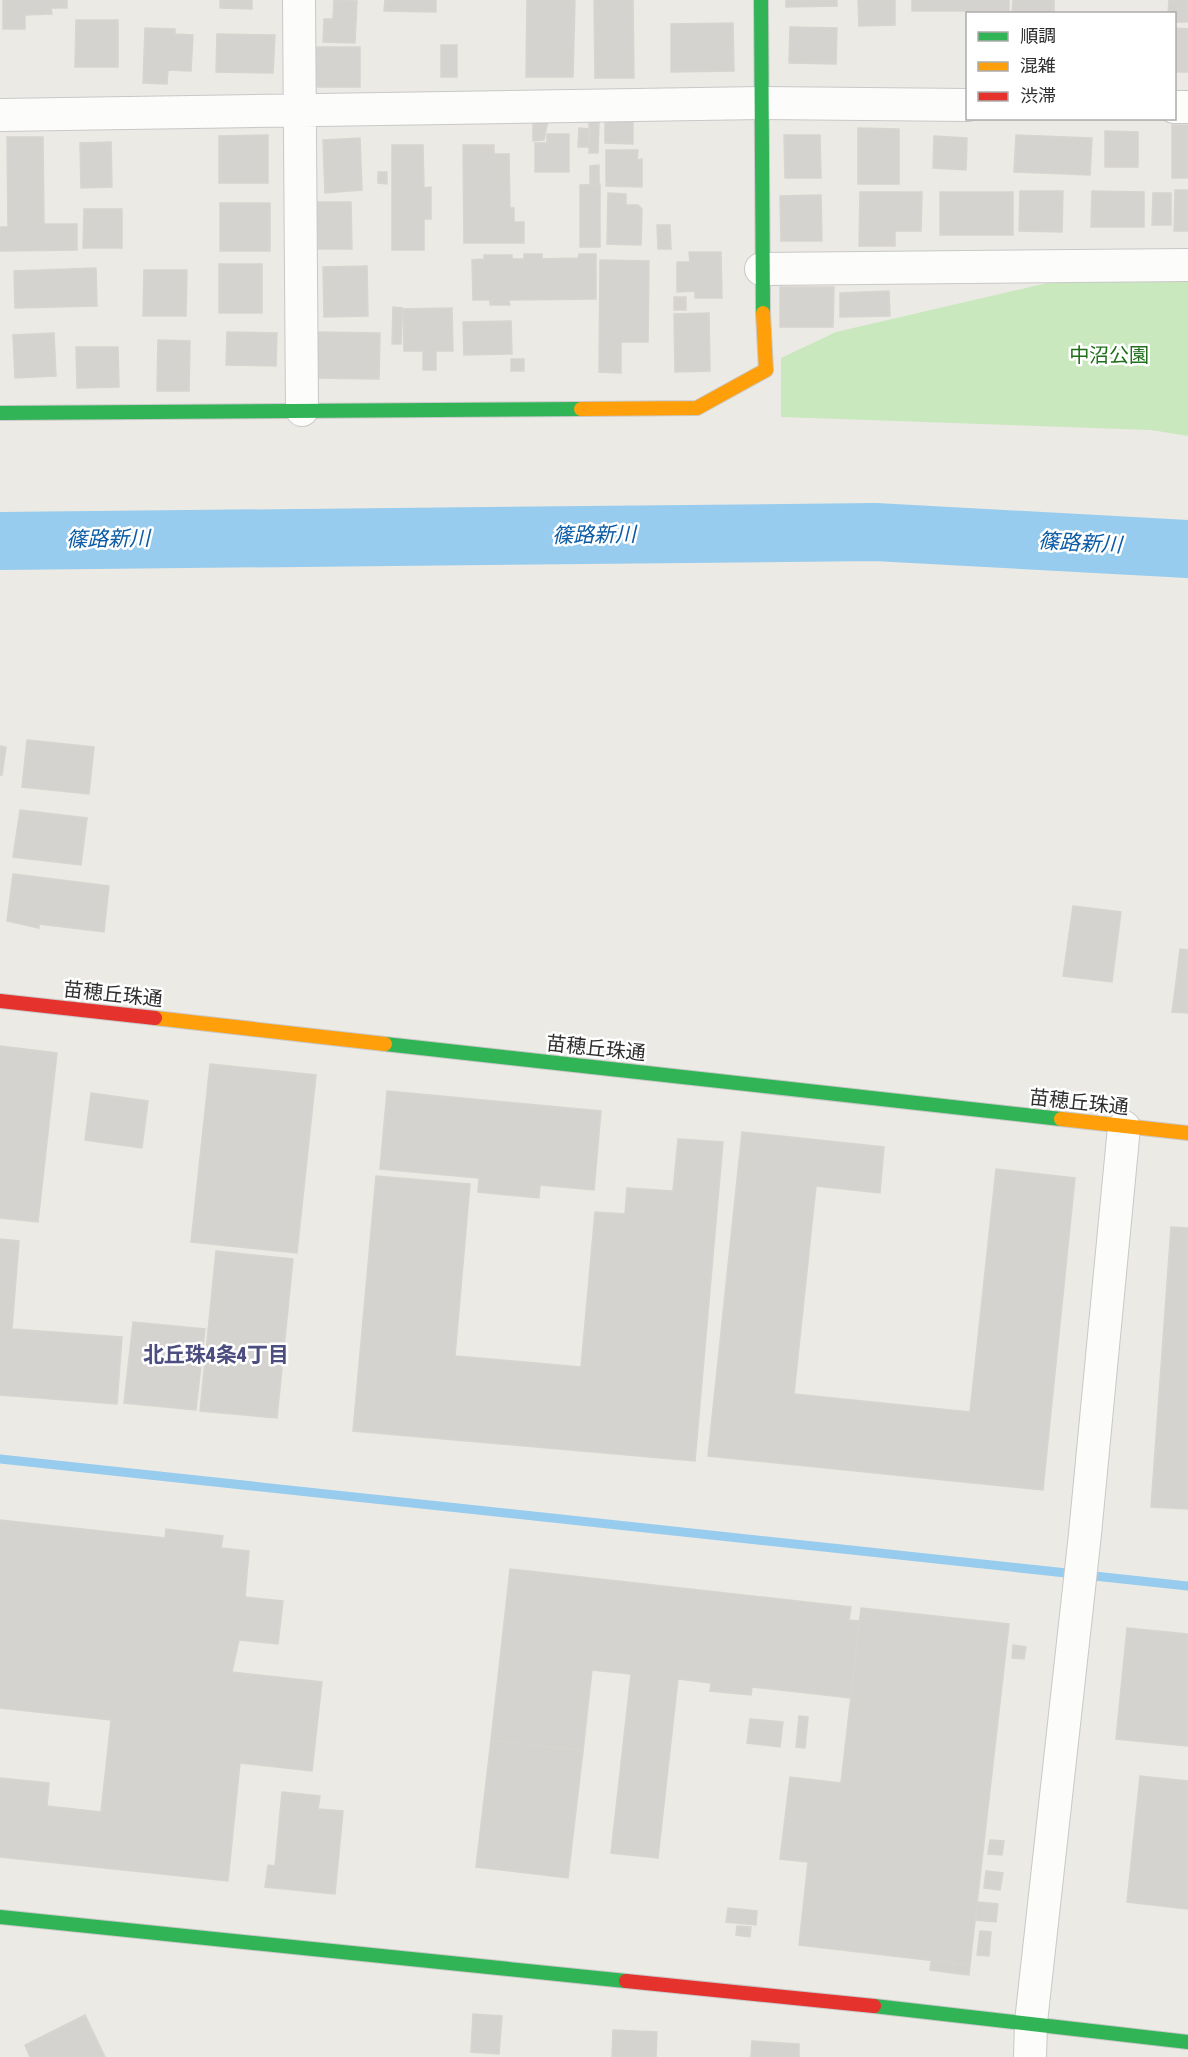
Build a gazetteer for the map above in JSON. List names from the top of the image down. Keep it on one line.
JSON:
{"streets":{"street":["苗穂丘珠通"]},"districts":["北丘珠4条4丁目"],"water":["篠路新川"],"parks":["中沼公園"],"legend":["順調","混雑","渋滞"]}
